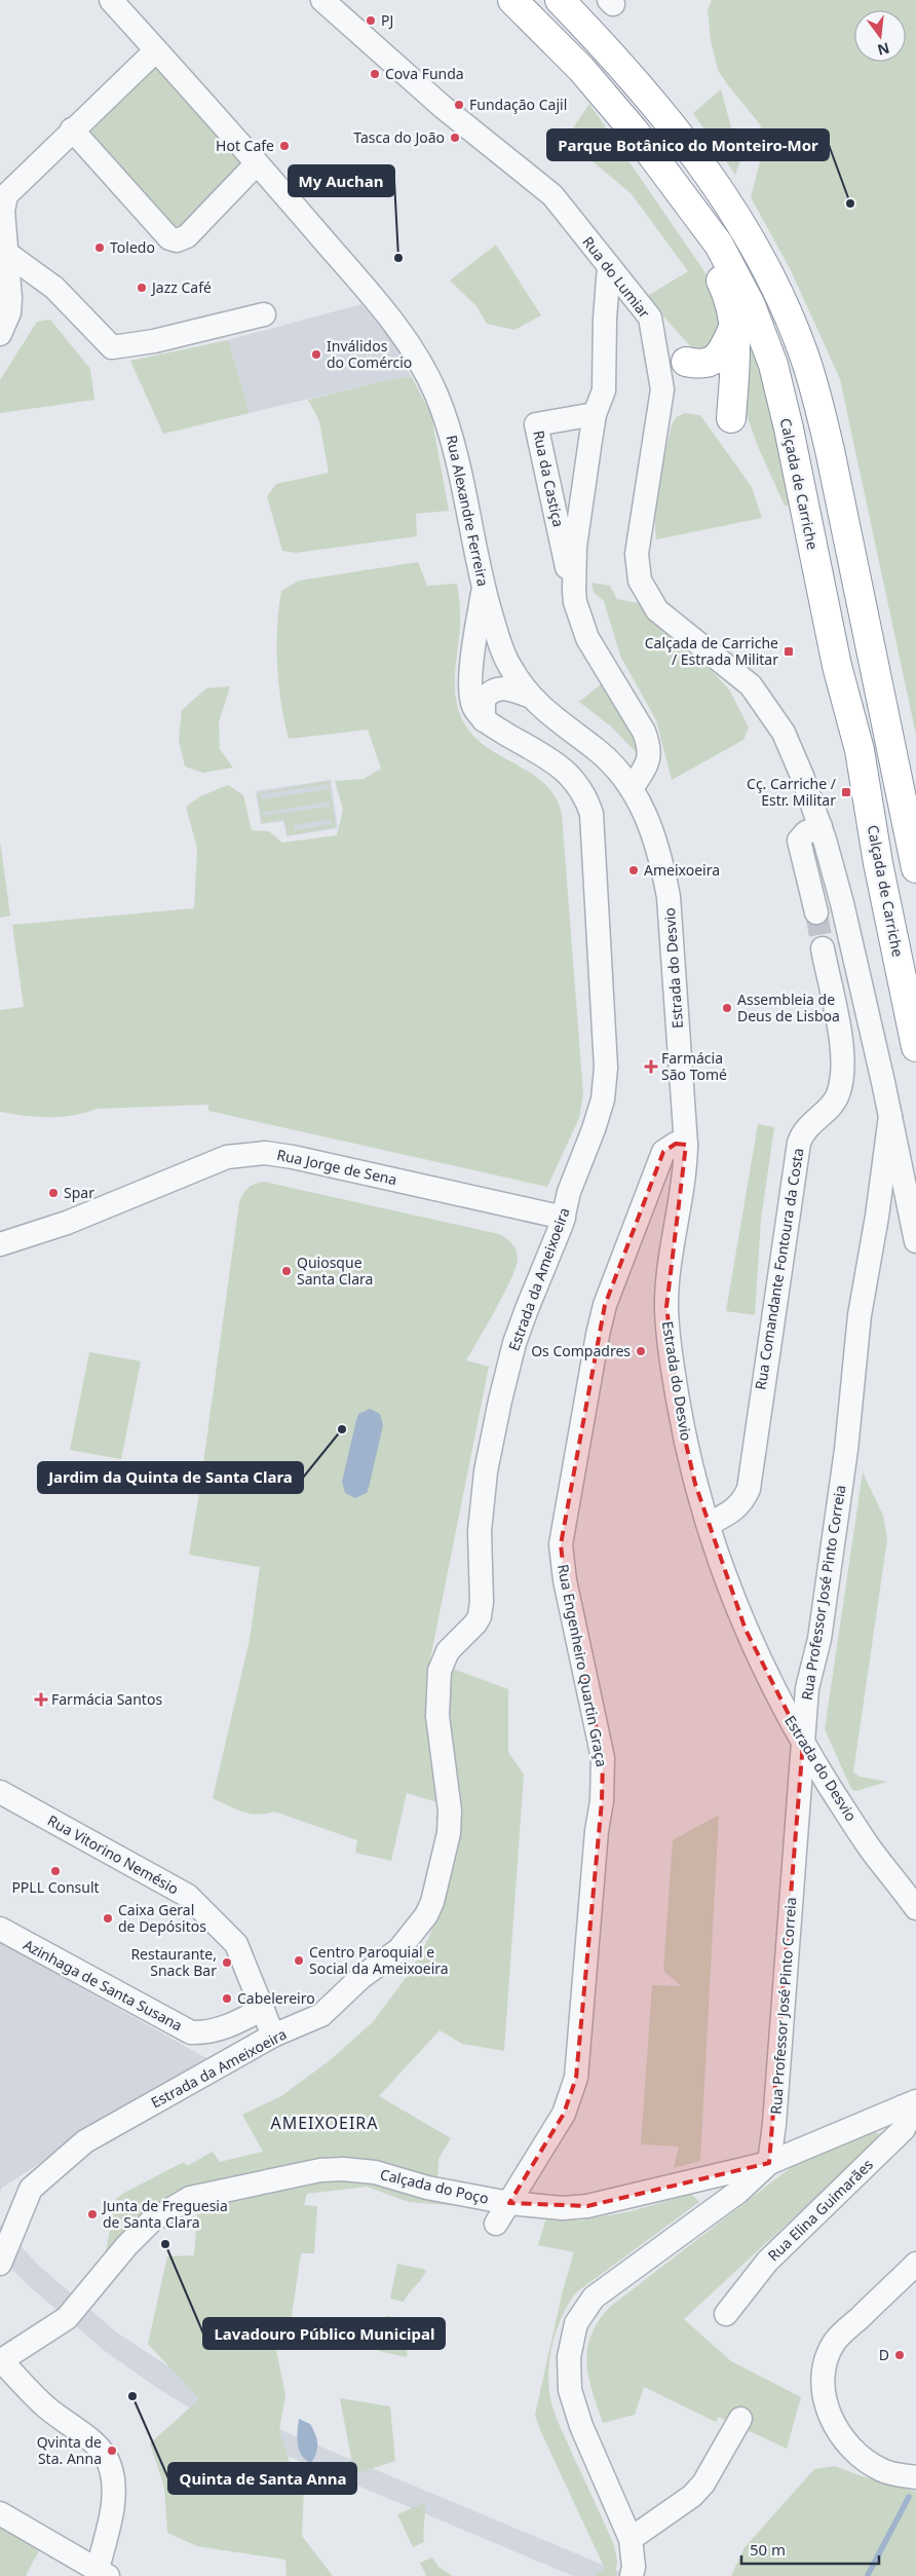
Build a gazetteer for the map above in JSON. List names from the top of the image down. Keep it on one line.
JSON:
{"streets":{"highway":["Calçada de Carriche"],"street":["Rua do Lumiar","Rua da Castiça","Rua Alexandre Ferreira","Estrada do Desvio","Rua Jorge de Sena","Rua Comandante Fontoura da Costa","Estrada da Ameixoeira","Rua Professor José Pinto Correia","Rua Engenheiro Quartin Graça","Rua Vitorino Nemésio","Azinhaga de Santa Susana","Calçada do Poço","Rua Elina Guimarães"]},"crossings":[["Rua do Lumiar","Rua da Castiça"],["Rua da Castiça","Estrada do Desvio"],["Rua Alexandre Ferreira","Estrada do Desvio"],["Estrada do Desvio","Rua Comandante Fontoura da Costa"],["Estrada do Desvio","Rua Professor José Pinto Correia"],["Estrada do Desvio","Rua Engenheiro Quartin Graça"],["Rua Jorge de Sena","Estrada da Ameixoeira"],["Estrada da Ameixoeira","Rua Vitorino Nemésio"],["Rua Professor José Pinto Correia","Calçada do Poço"],["Rua Engenheiro Quartin Graça","Calçada do Poço"],["Rua Vitorino Nemésio","Azinhaga de Santa Susana"],["Calçada do Poço","Rua Elina Guimarães"]],"districts":["AMEIXOEIRA"],"places":{"other":["PJ","Cova Funda","Fundação Cajil","Tasca do João","Hot Cafe","Parque Botânico do Monteiro-Mor","Toledo","My Auchan","Jazz Café","Inválidos do Comércio","Ameixoeira","Assembleia de Deus de Lisboa","Spar","Quiosque Santa Clara","Os Compadres","Jardim da Quinta de Santa Clara","PPLL Consult","Caixa Geral de Depósitos","Centro Paroquial e Social da Ameixoeira","Restaurante, Snack Bar","Cabelereiro","Junta de Freguesia de Santa Clara","Lavadouro Público Municipal","D","Quinta de Santa Anna","Qvinta de Sta. Anna"],"transit":["Calçada de Carriche / Estrada Militar","Cç. Carriche / Estr. Militar"],"health":["Farmácia São Tomé","Farmácia Santos"]},"scale_bar":"50 m","north":"bottom"}
